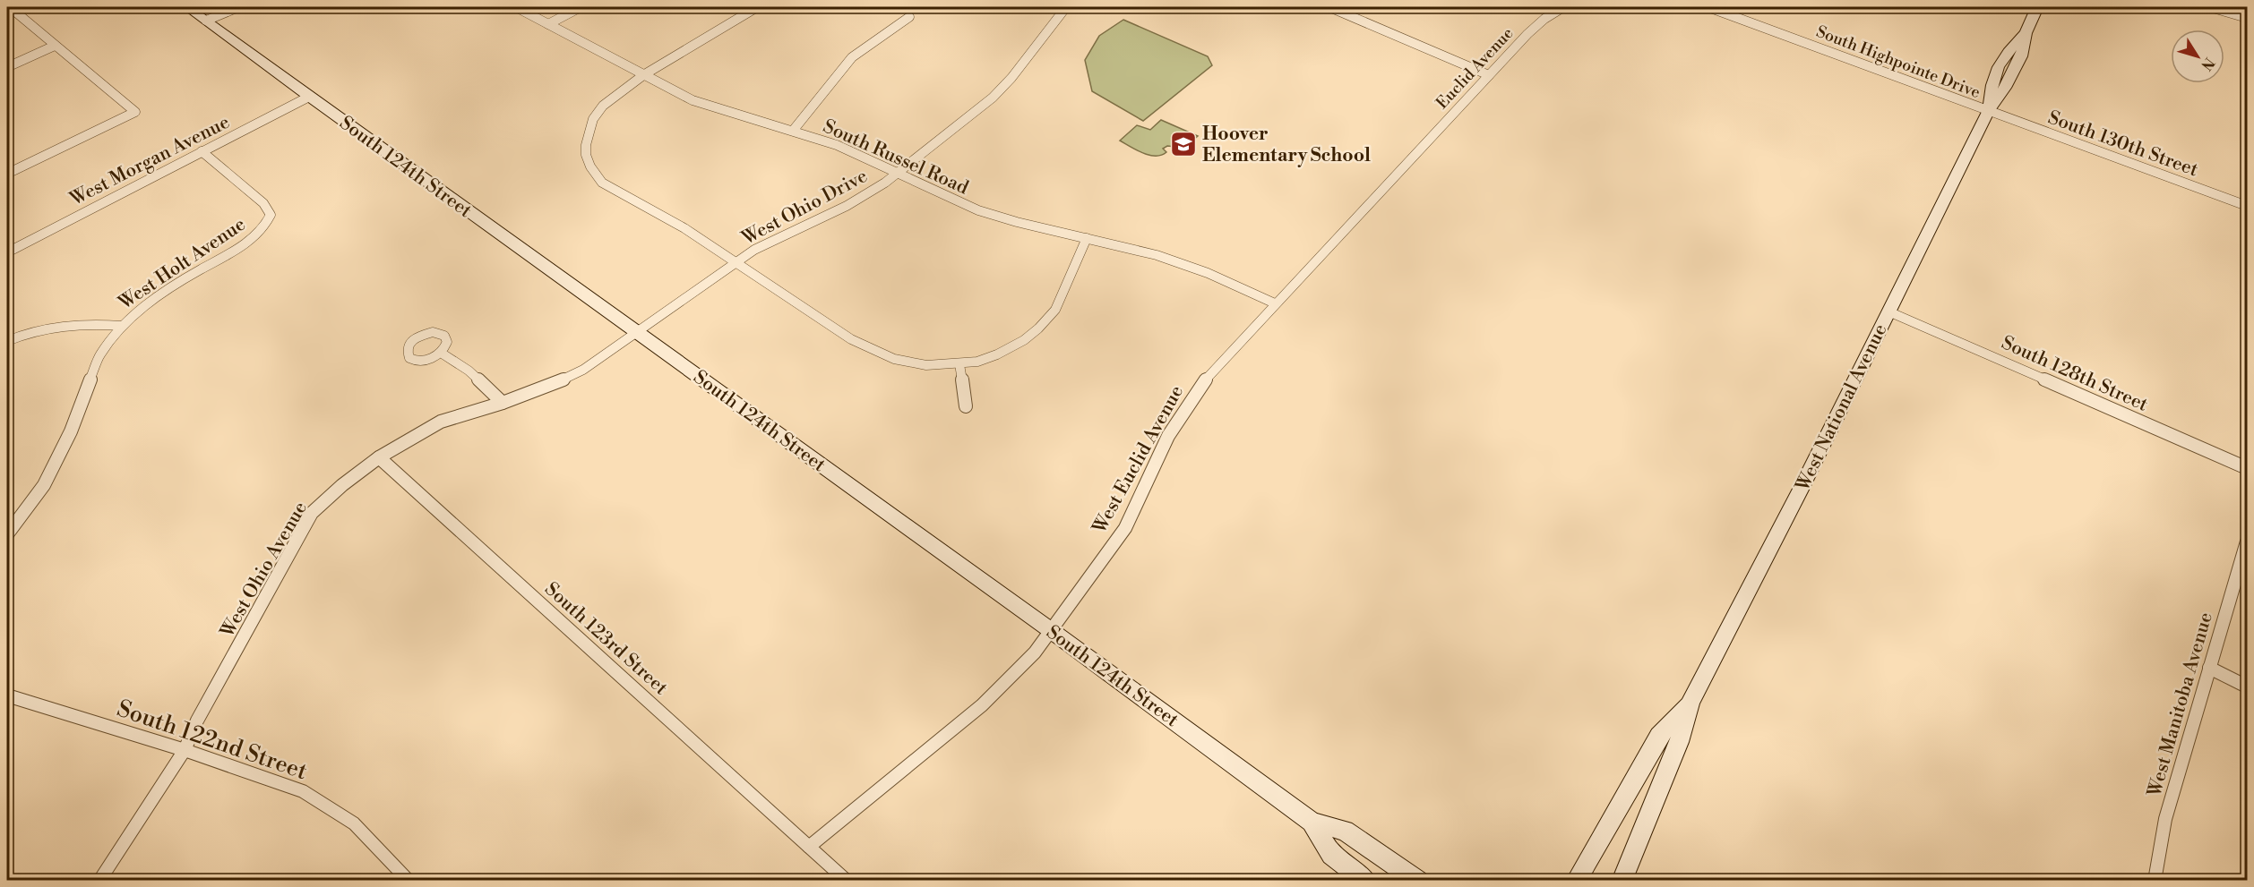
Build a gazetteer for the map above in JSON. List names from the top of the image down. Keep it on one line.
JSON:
{"streets":{"street":["South Highpointe Drive","Euclid Avenue","South 130th Street","South Russel Road","West Morgan Avenue","South 124th Street","West Ohio Drive","West Holt Avenue","South 128th Street","West National Avenue","West Euclid Avenue","West Ohio Avenue","South 123rd Street","West Manitoba Avenue","South 122nd Street"]},"crossings":[["South Highpointe Drive","South 130th Street"],["South Highpointe Drive","West National Avenue"],["Euclid Avenue","West Euclid Avenue"],["South 130th Street","West National Avenue"],["South Russel Road","West Ohio Drive"],["South Russel Road","West Euclid Avenue"],["West Morgan Avenue","South 124th Street"],["West Morgan Avenue","West Holt Avenue"],["South 124th Street","West Ohio Drive"],["South 124th Street","West Euclid Avenue"],["South 124th Street","West Ohio Avenue"],["West Ohio Drive","West Ohio Avenue"],["South 128th Street","West National Avenue"],["West Euclid Avenue","South 123rd Street"],["West Ohio Avenue","South 123rd Street"],["West Ohio Avenue","South 122nd Street"]],"places":{"school or university":["Hoover Elementary School"]},"north":"bottom right"}
